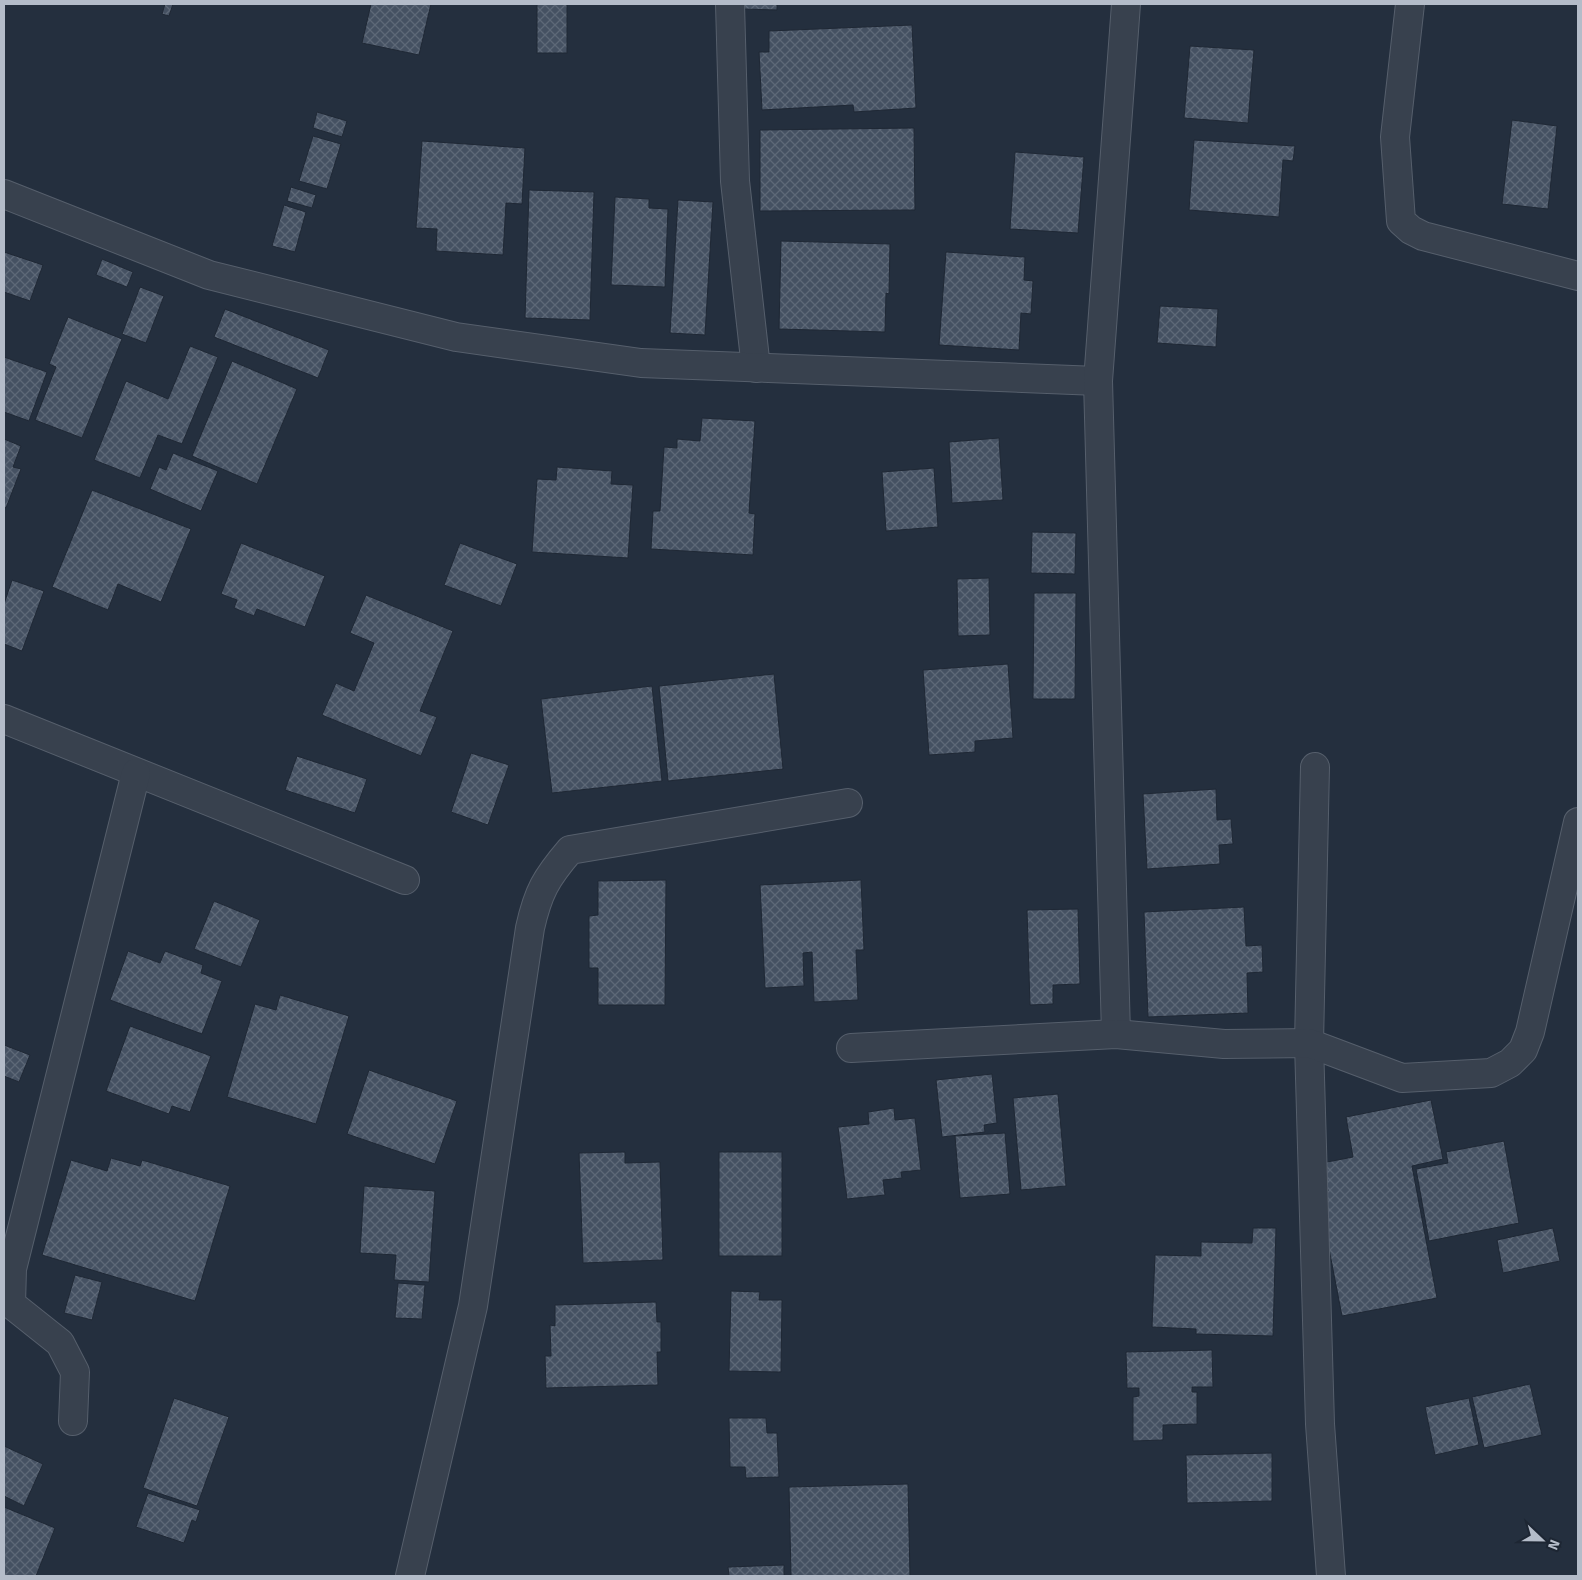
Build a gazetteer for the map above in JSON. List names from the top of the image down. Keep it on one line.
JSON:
{"north":"right"}
